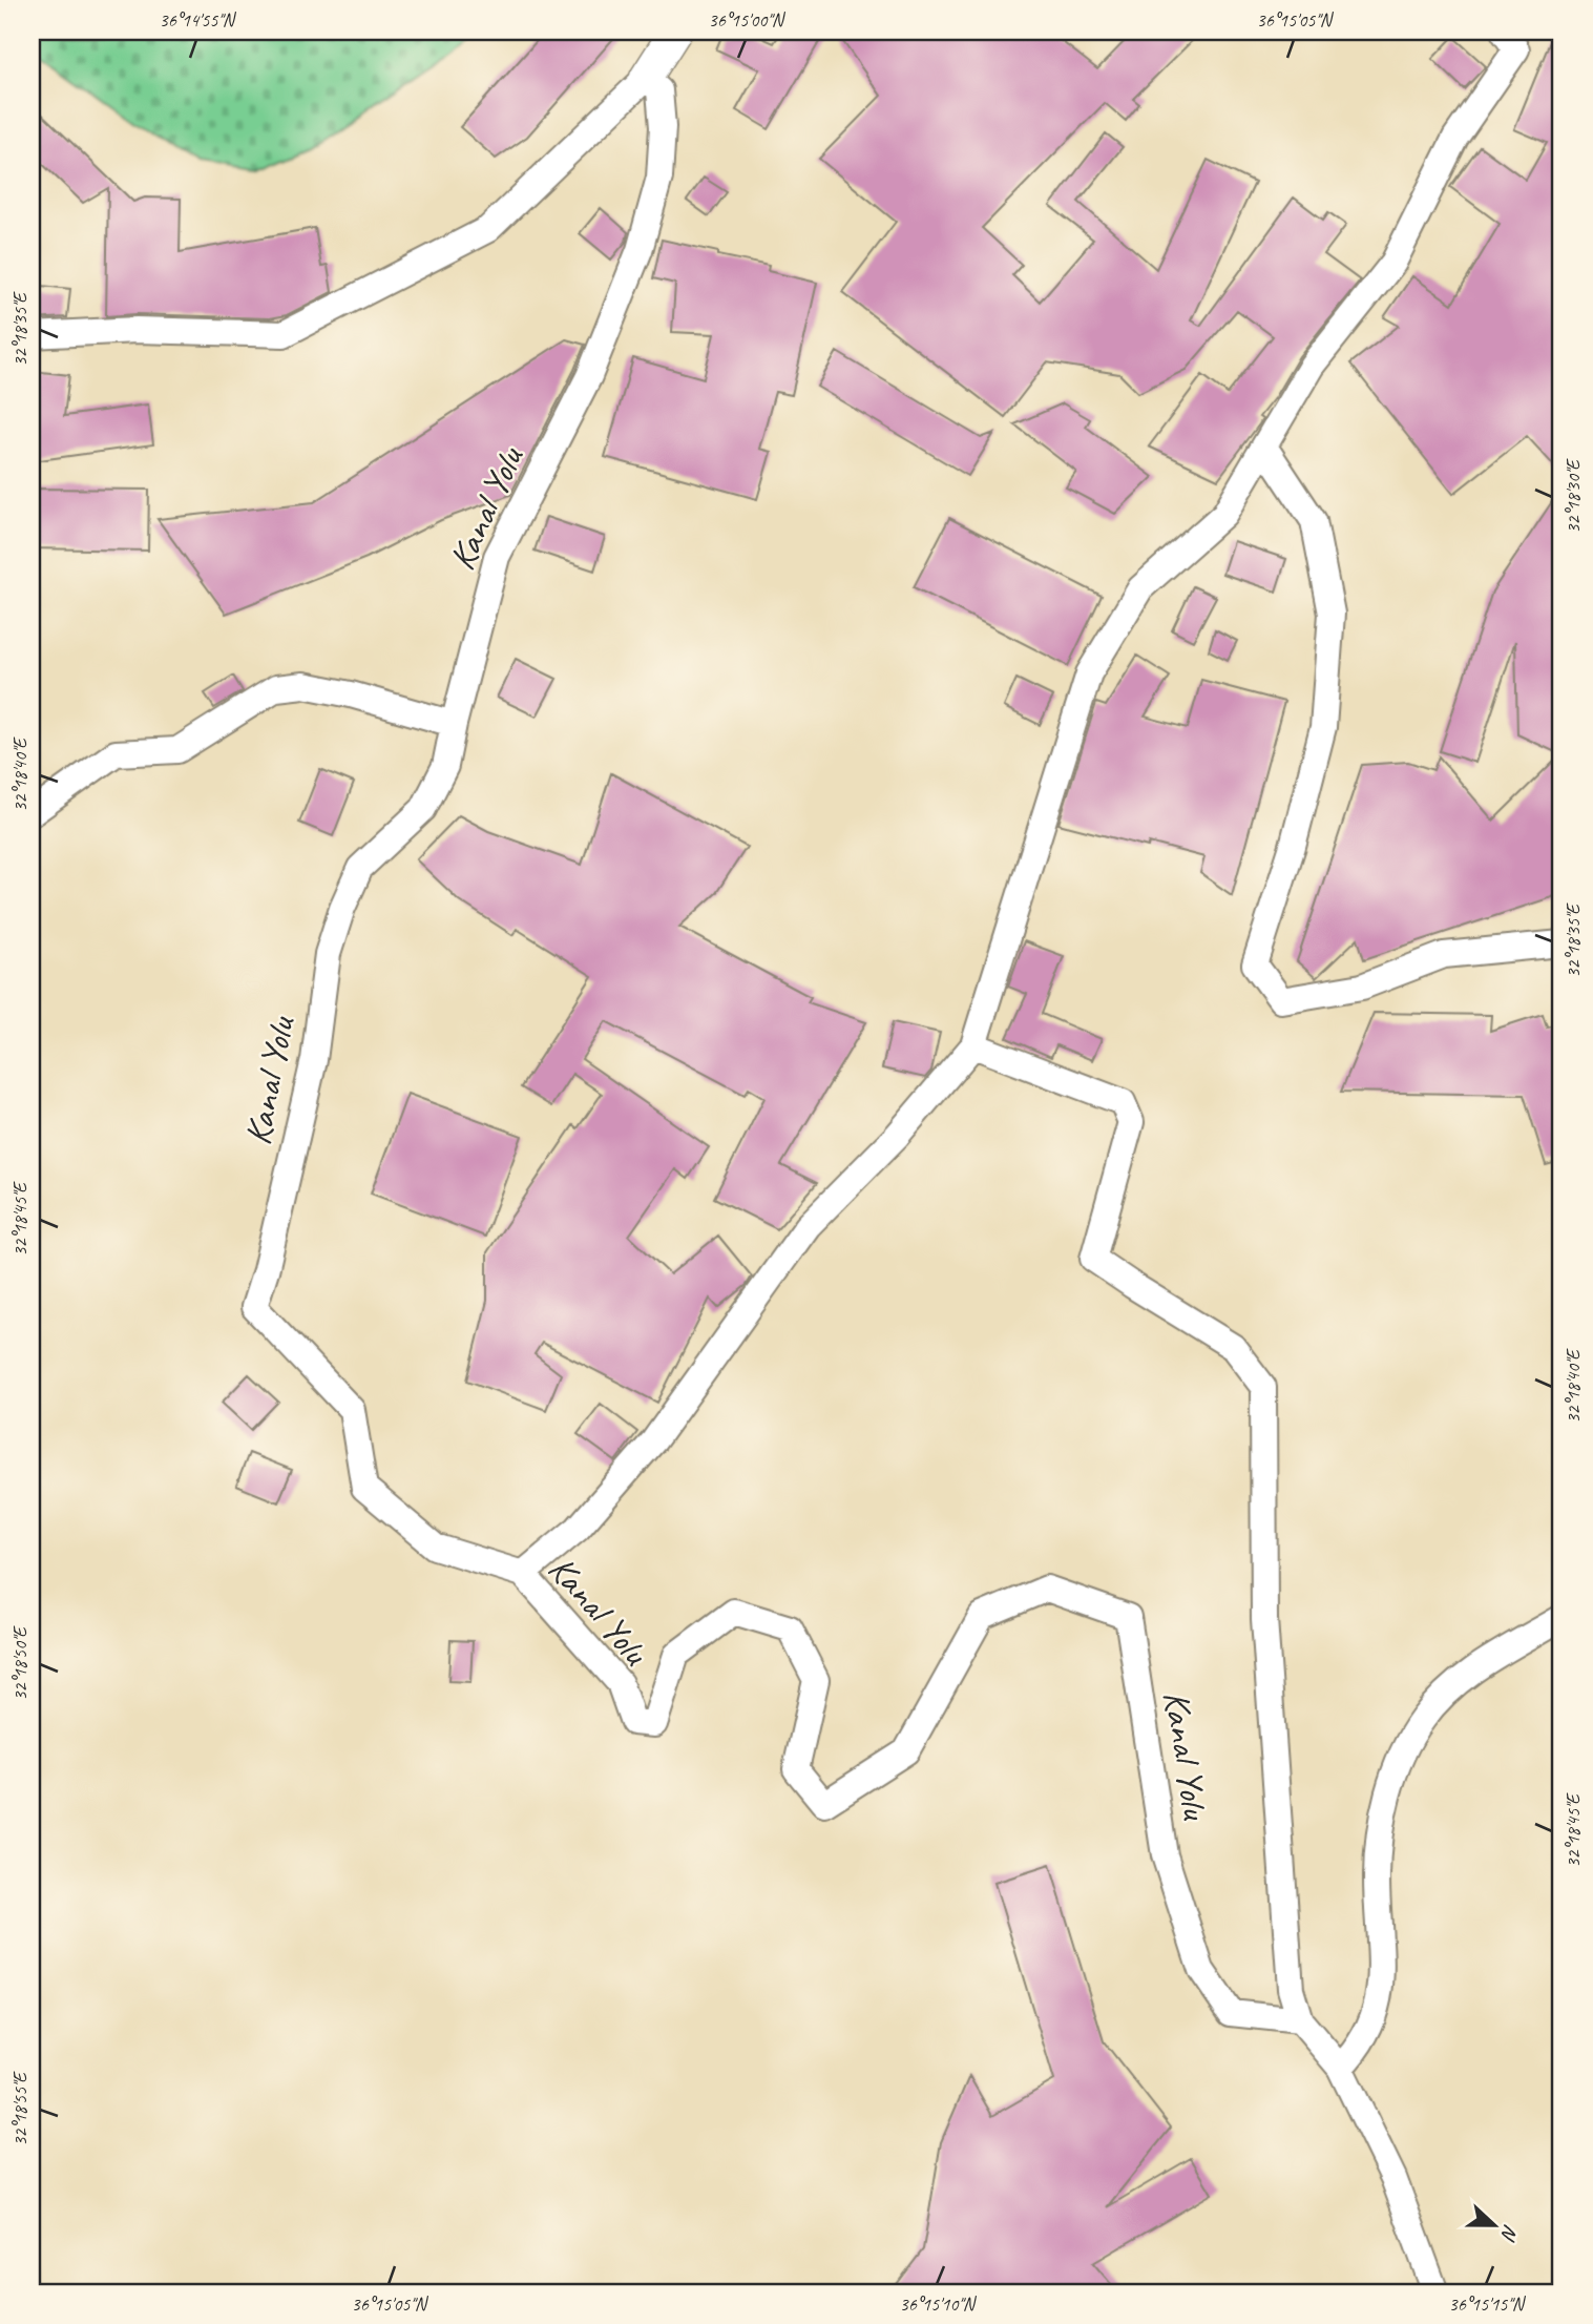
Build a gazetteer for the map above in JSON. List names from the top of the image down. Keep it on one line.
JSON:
{"streets":{"street":["Kanal Yolu"]},"north":"right","coordinates":["36°14'55\"N","36°15'00\"N","36°15'05\"N","32°18'35\"E","32°18'30\"E","32°18'40\"E","32°18'45\"E","32°18'50\"E","32°18'55\"E","36°15'10\"N","36°15'15\"N"]}
